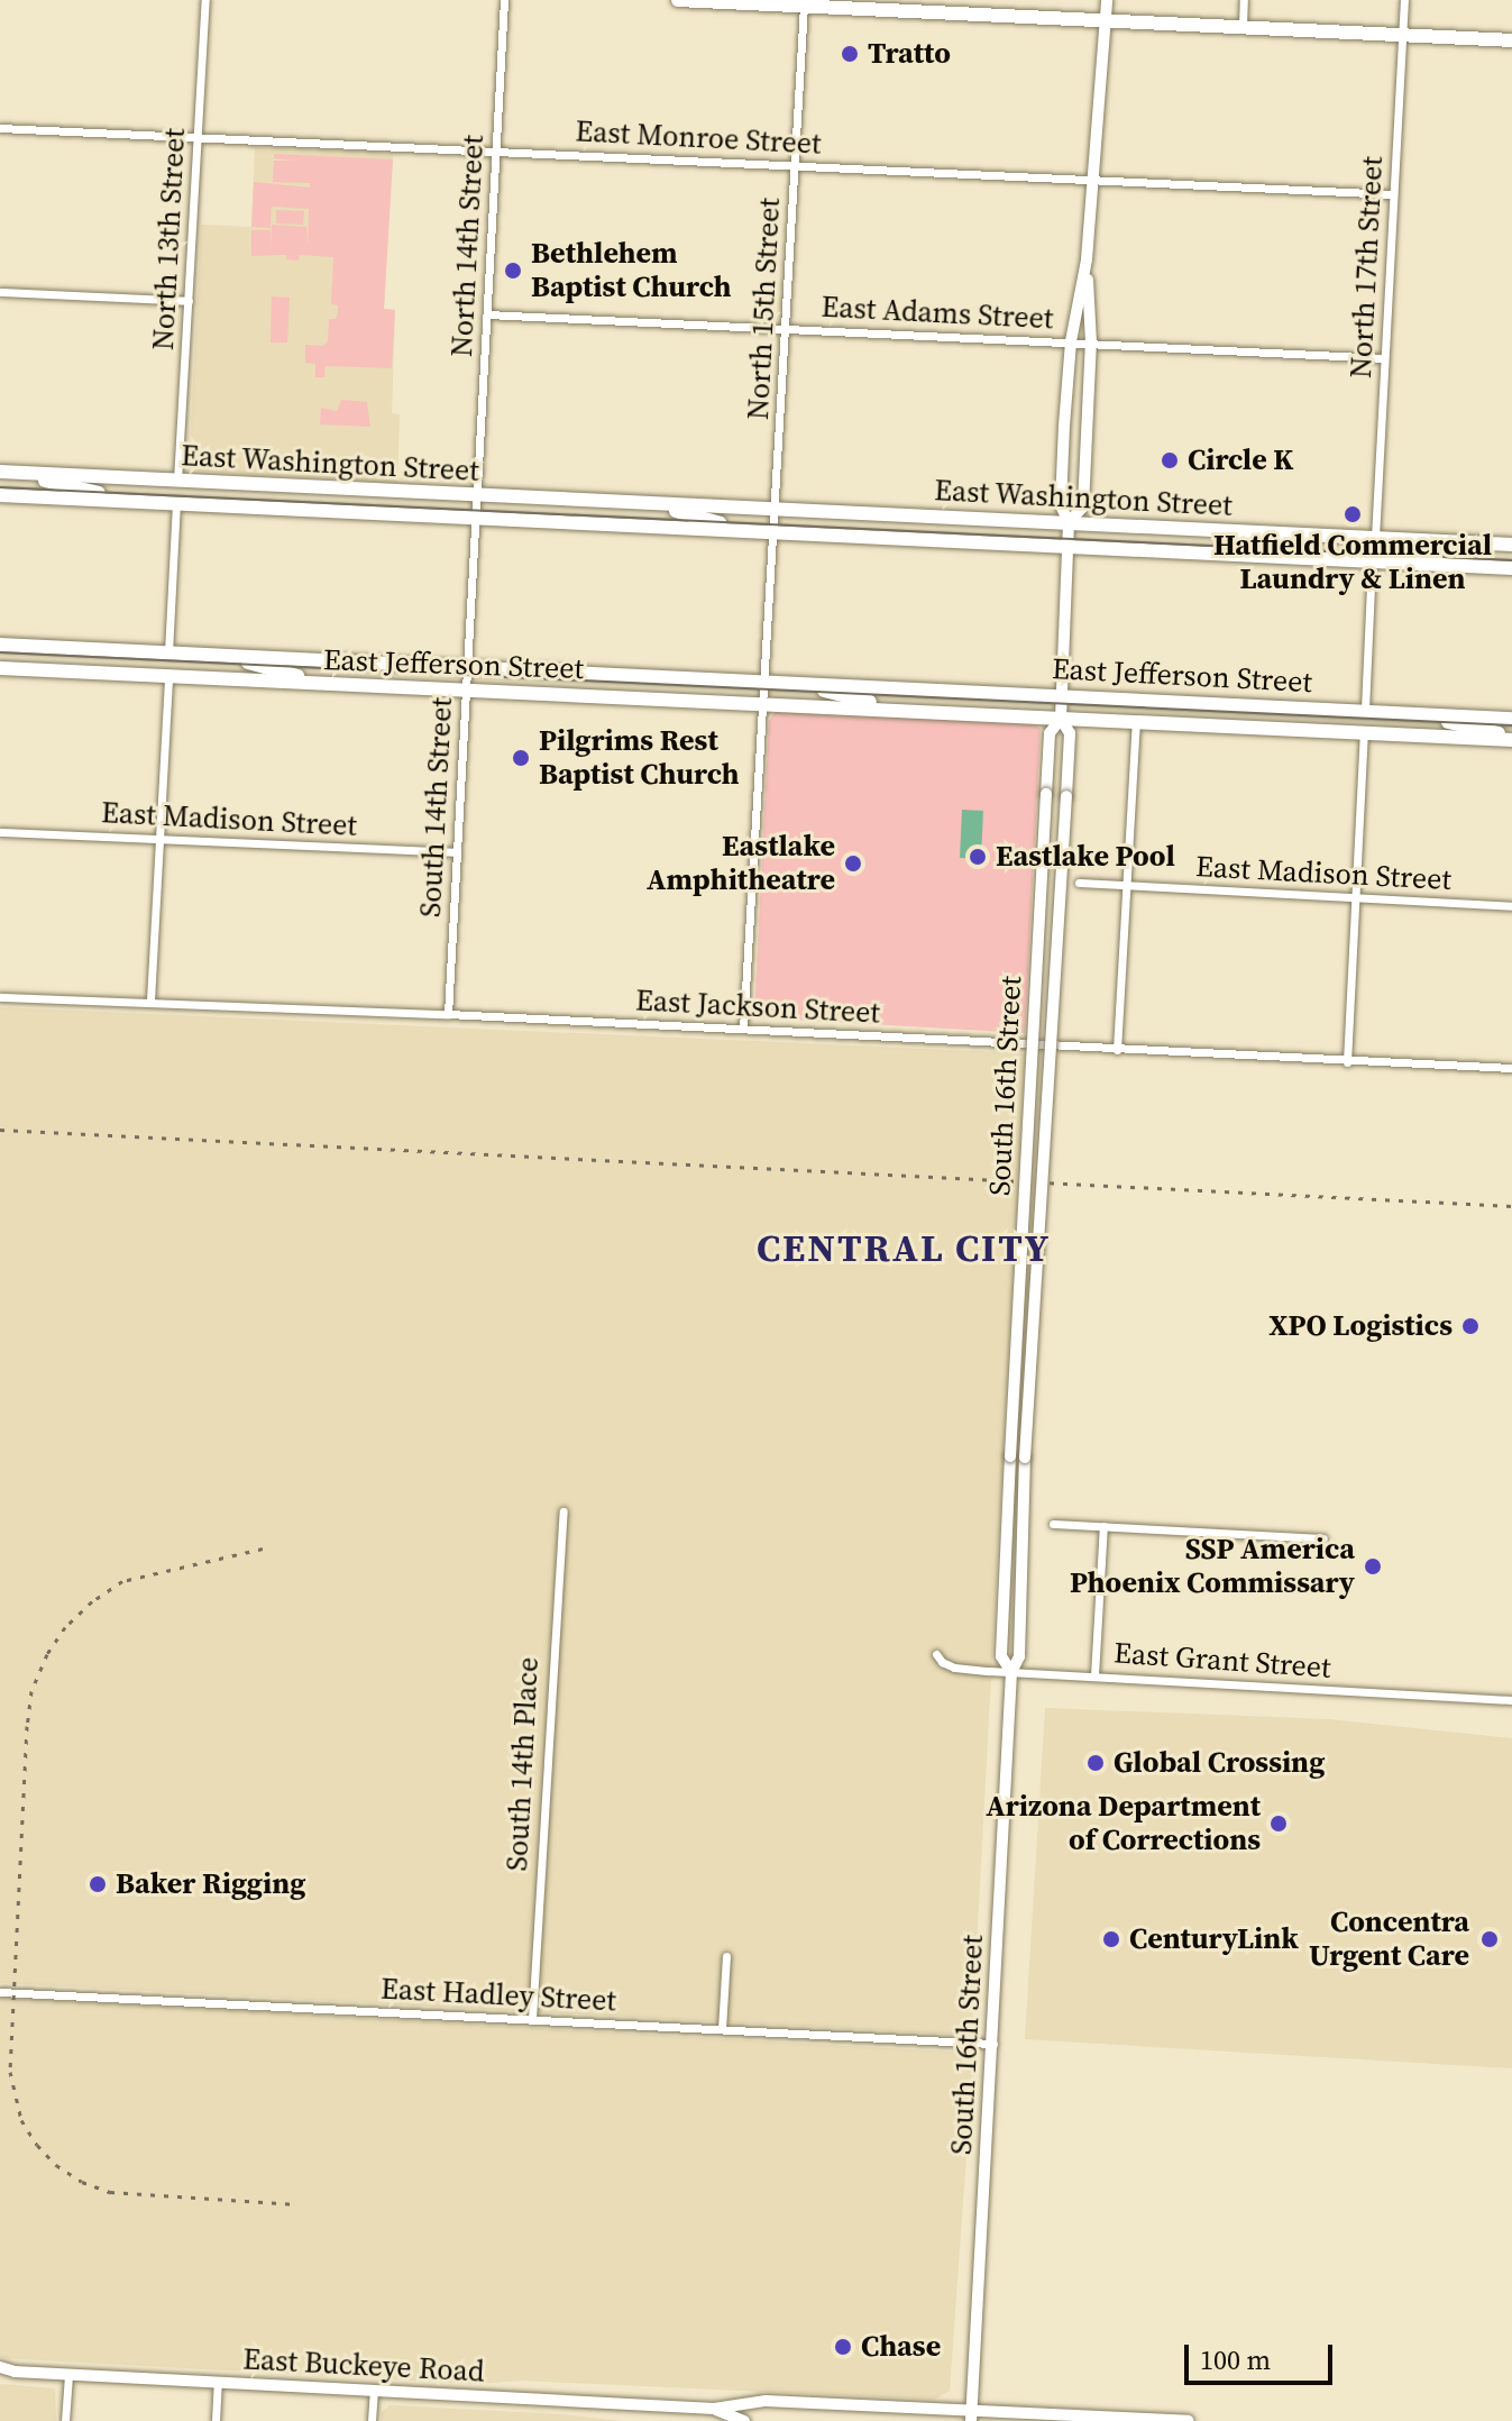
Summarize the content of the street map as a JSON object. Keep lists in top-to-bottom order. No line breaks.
{"streets":{"main road":["East Washington Street","East Jefferson Street","South 16th Street","East Buckeye Road"],"street":["East Monroe Street","North 13th Street","North 14th Street","North 17th Street","North 15th Street","East Adams Street","South 14th Street","East Madison Street","East Jackson Street","East Grant Street","South 14th Place","East Hadley Street"]},"crossings":[["East Monroe Street","North 13th Street"],["East Monroe Street","North 14th Street"],["East Monroe Street","North 17th Street"],["East Monroe Street","North 15th Street"],["North 13th Street","East Washington Street"],["North 14th Street","East Adams Street"],["North 14th Street","East Washington Street"],["North 14th Street","South 14th Street"],["North 17th Street","East Adams Street"],["North 17th Street","East Washington Street"],["North 15th Street","East Adams Street"],["North 15th Street","East Washington Street"],["North 15th Street","East Jefferson Street"],["North 15th Street","East Jackson Street"],["East Washington Street","South 14th Street"],["East Washington Street","South 16th Street"],["East Jefferson Street","South 14th Street"],["East Jefferson Street","South 16th Street"],["South 14th Street","East Madison Street"],["South 14th Street","East Jackson Street"],["South 16th Street","East Grant Street"],["South 16th Street","East Hadley Street"],["South 16th Street","East Buckeye Road"],["South 14th Place","East Hadley Street"]],"districts":["CENTRAL CITY"],"places":["Tratto","Bethlehem Baptist Church","Circle K","Hatfield Commercial Laundry & Linen","Pilgrims Rest Baptist Church","Eastlake Pool","Eastlake Amphitheatre","XPO Logistics","SSP America Phoenix Commissary","Global Crossing","Arizona Department of Corrections","Baker Rigging","CenturyLink","Concentra Urgent Care","Chase"],"scale_bar":"100 m"}
